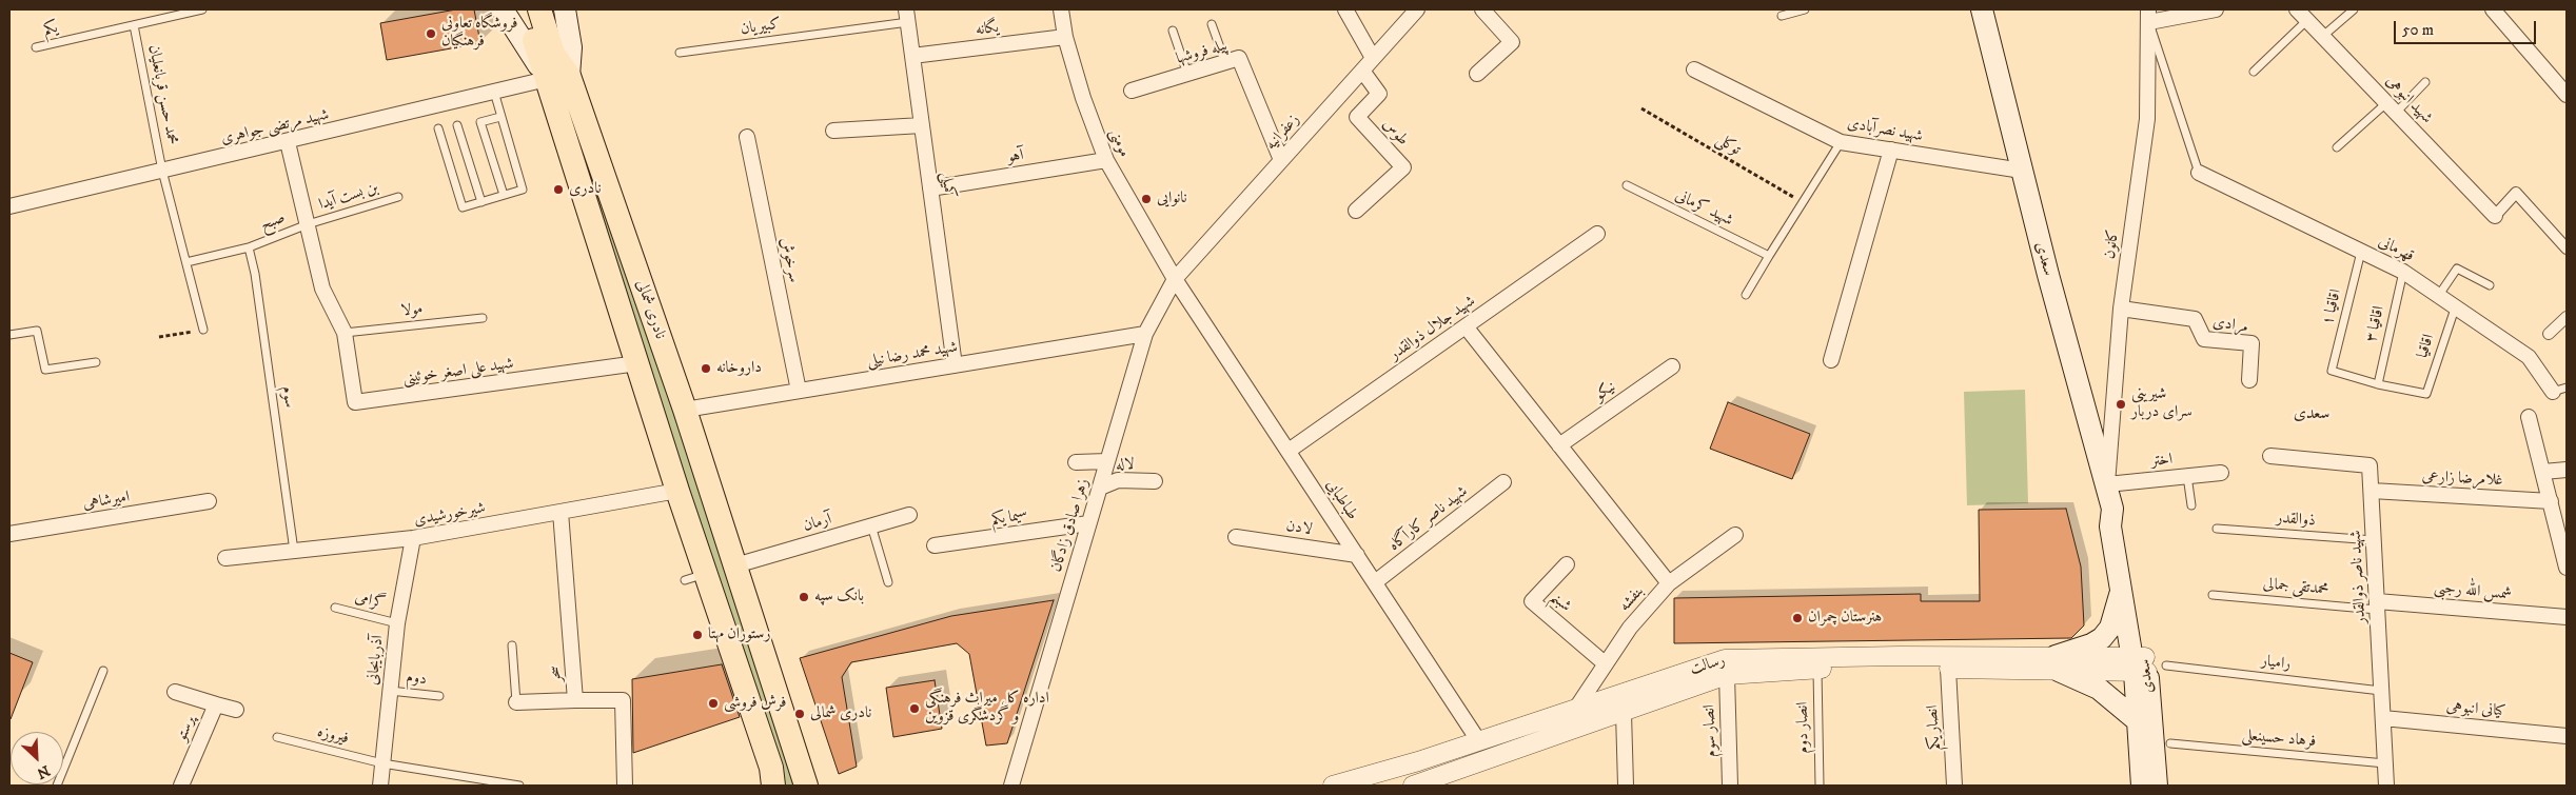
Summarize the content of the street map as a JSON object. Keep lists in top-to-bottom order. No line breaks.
{"streets":{"main road":["سعدی","نادری شمالی"],"street":["یگانه","پیله فروشها","شهید انبوهی","شهید مرتضی جواهری","شهید نصرآبادی","زعفرانیه","طوس","مومنی","آهو","کمیلی","کانون","قهرمانی","سرخوش","مرادی","شهید جلال ذوالقدر","شهید محمد رضا نیلی","شهید علی اصغر خوئینی","نیکو","اختر","لاله","غلامرضا زارعی","طباطبایی","امیرشاهی","شیرخورشیدی","سیما یکم","شهید ناصر کارآگاه","آرمان","زهرا صادق زادگان","لادن","شهید ناصر ذوالقدر","شمس الله رجبی","بنفشه","شبنم","آذربایجانی","رسالت","سحر","کیانی انبوهی","انصار یکم","پرستو","انصار سوم"],"lane":["کبیریان","یکم","محمد حسن قربانعلیان","بن بست آیدا","شهید کرمانی","صبح","اقاقیا ۱","مولا","اقاقیا ۳","اقاقیا","سوم","ذوالقدر","محمدتقی جمالی","گرامی","رامیار","دوم","انصار دوم","فیروزه","فرهاد حسینعلی"],"path":["توکلی"]},"crossings":[["کبیریان","کمیلی"],["یکم","محمد حسن قربانعلیان"],["یگانه","مومنی"],["یگانه","کمیلی"],["پیله فروشها","زعفرانیه"],["محمد حسن قربانعلیان","شهید مرتضی جواهری"],["محمد حسن قربانعلیان","صبح"],["شهید مرتضی جواهری","نادری شمالی"],["شهید نصرآبادی","سعدی"],["زعفرانیه","طوس"],["زعفرانیه","مومنی"],["زعفرانیه","طباطبایی"],["زعفرانیه","زهرا صادق زادگان"],["مومنی","آهو"],["مومنی","طباطبایی"],["مومنی","زهرا صادق زادگان"],["آهو","کمیلی"],["کمیلی","شهید محمد رضا نیلی"],["بن بست آیدا","صبح"],["صبح","سوم"],["کانون","سعدی"],["کانون","مرادی"],["کانون","اختر"],["قهرمانی","اقاقیا ۱"],["قهرمانی","اقاقیا ۳"],["قهرمانی","اقاقیا"],["سعدی","اختر"],["سعدی","رامیار"],["سعدی","رسالت"],["سرخوش","شهید محمد رضا نیلی"],["اقاقیا ۱","اقاقیا ۳"],["اقاقیا ۱","اقاقیا"],["نادری شمالی","شهید محمد رضا نیلی"],["نادری شمالی","شهید علی اصغر خوئینی"],["نادری شمالی","شیرخورشیدی"],["نادری شمالی","آرمان"],["مولا","شهید علی اصغر خوئینی"],["اقاقیا ۳","اقاقیا"],["شهید جلال ذوالقدر","طباطبایی"],["شهید محمد رضا نیلی","زهرا صادق زادگان"],["سوم","شیرخورشیدی"],["لاله","زهرا صادق زادگان"],["غلامرضا زارعی","شهید ناصر ذوالقدر"],["طباطبایی","شهید ناصر کارآگاه"],["طباطبایی","زهرا صادق زادگان"],["طباطبایی","لادن"],["طباطبایی","رسالت"],["شیرخورشیدی","آذربایجانی"],["شیرخورشیدی","سحر"],["سیما یکم","زهرا صادق زادگان"],["ذوالقدر","شهید ناصر ذوالقدر"],["شهید ناصر ذوالقدر","محمدتقی جمالی"],["شهید ناصر ذوالقدر","شمس الله رجبی"],["شهید ناصر ذوالقدر","رامیار"],["شهید ناصر ذوالقدر","کیانی انبوهی"],["شهید ناصر ذوالقدر","فرهاد حسینعلی"],["محمدتقی جمالی","شمس الله رجبی"],["بنفشه","شبنم"],["بنفشه","رسالت"],["گرامی","آذربایجانی"],["آذربایجانی","دوم"],["آذربایجانی","فیروزه"],["رامیار","رسالت"],["رسالت","انصار دوم"],["رسالت","انصار یکم"],["رسالت","انصار سوم"]],"districts":["سعدی"],"places":["فروشگاه تعاونی فرهنگیان","نادری","نانوایی","داروخانه","شیرینی سرای دربار","بانک سپه","هنرستان چمران","رستوران مهتا","فرش فروشی","اداره کل میراث فرهنگی و گردشگری قزوین","نادری شمالی"],"scale_bar":"50 m","north":"bottom right"}
